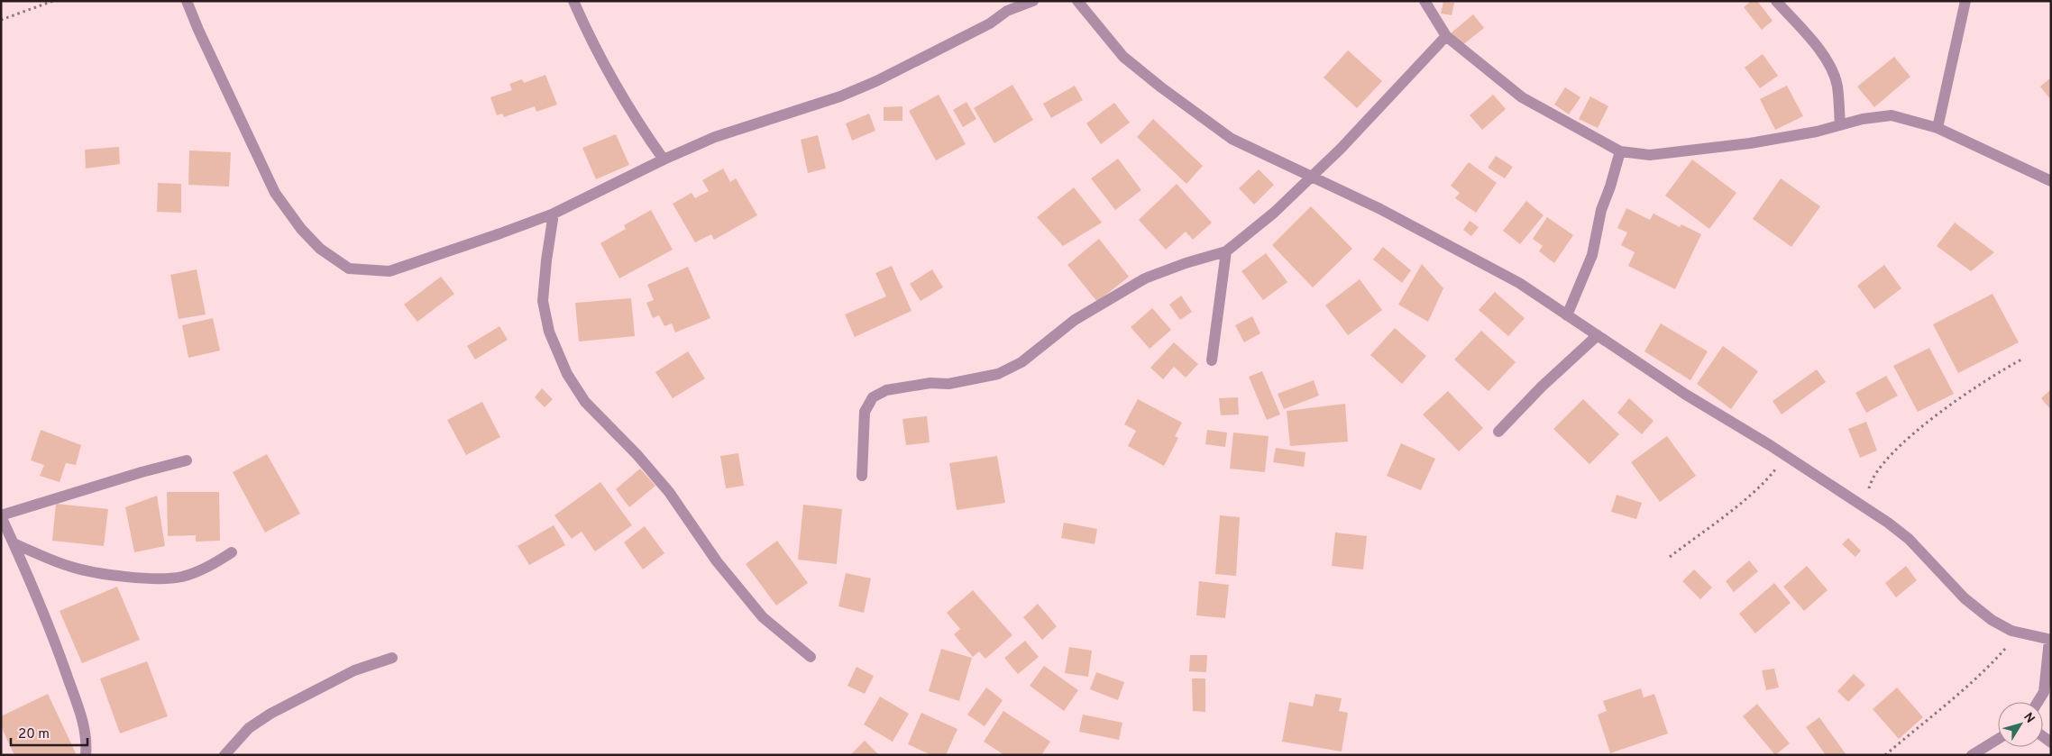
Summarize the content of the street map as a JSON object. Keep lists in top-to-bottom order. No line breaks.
{"scale_bar":"20 m","north":"top right"}
